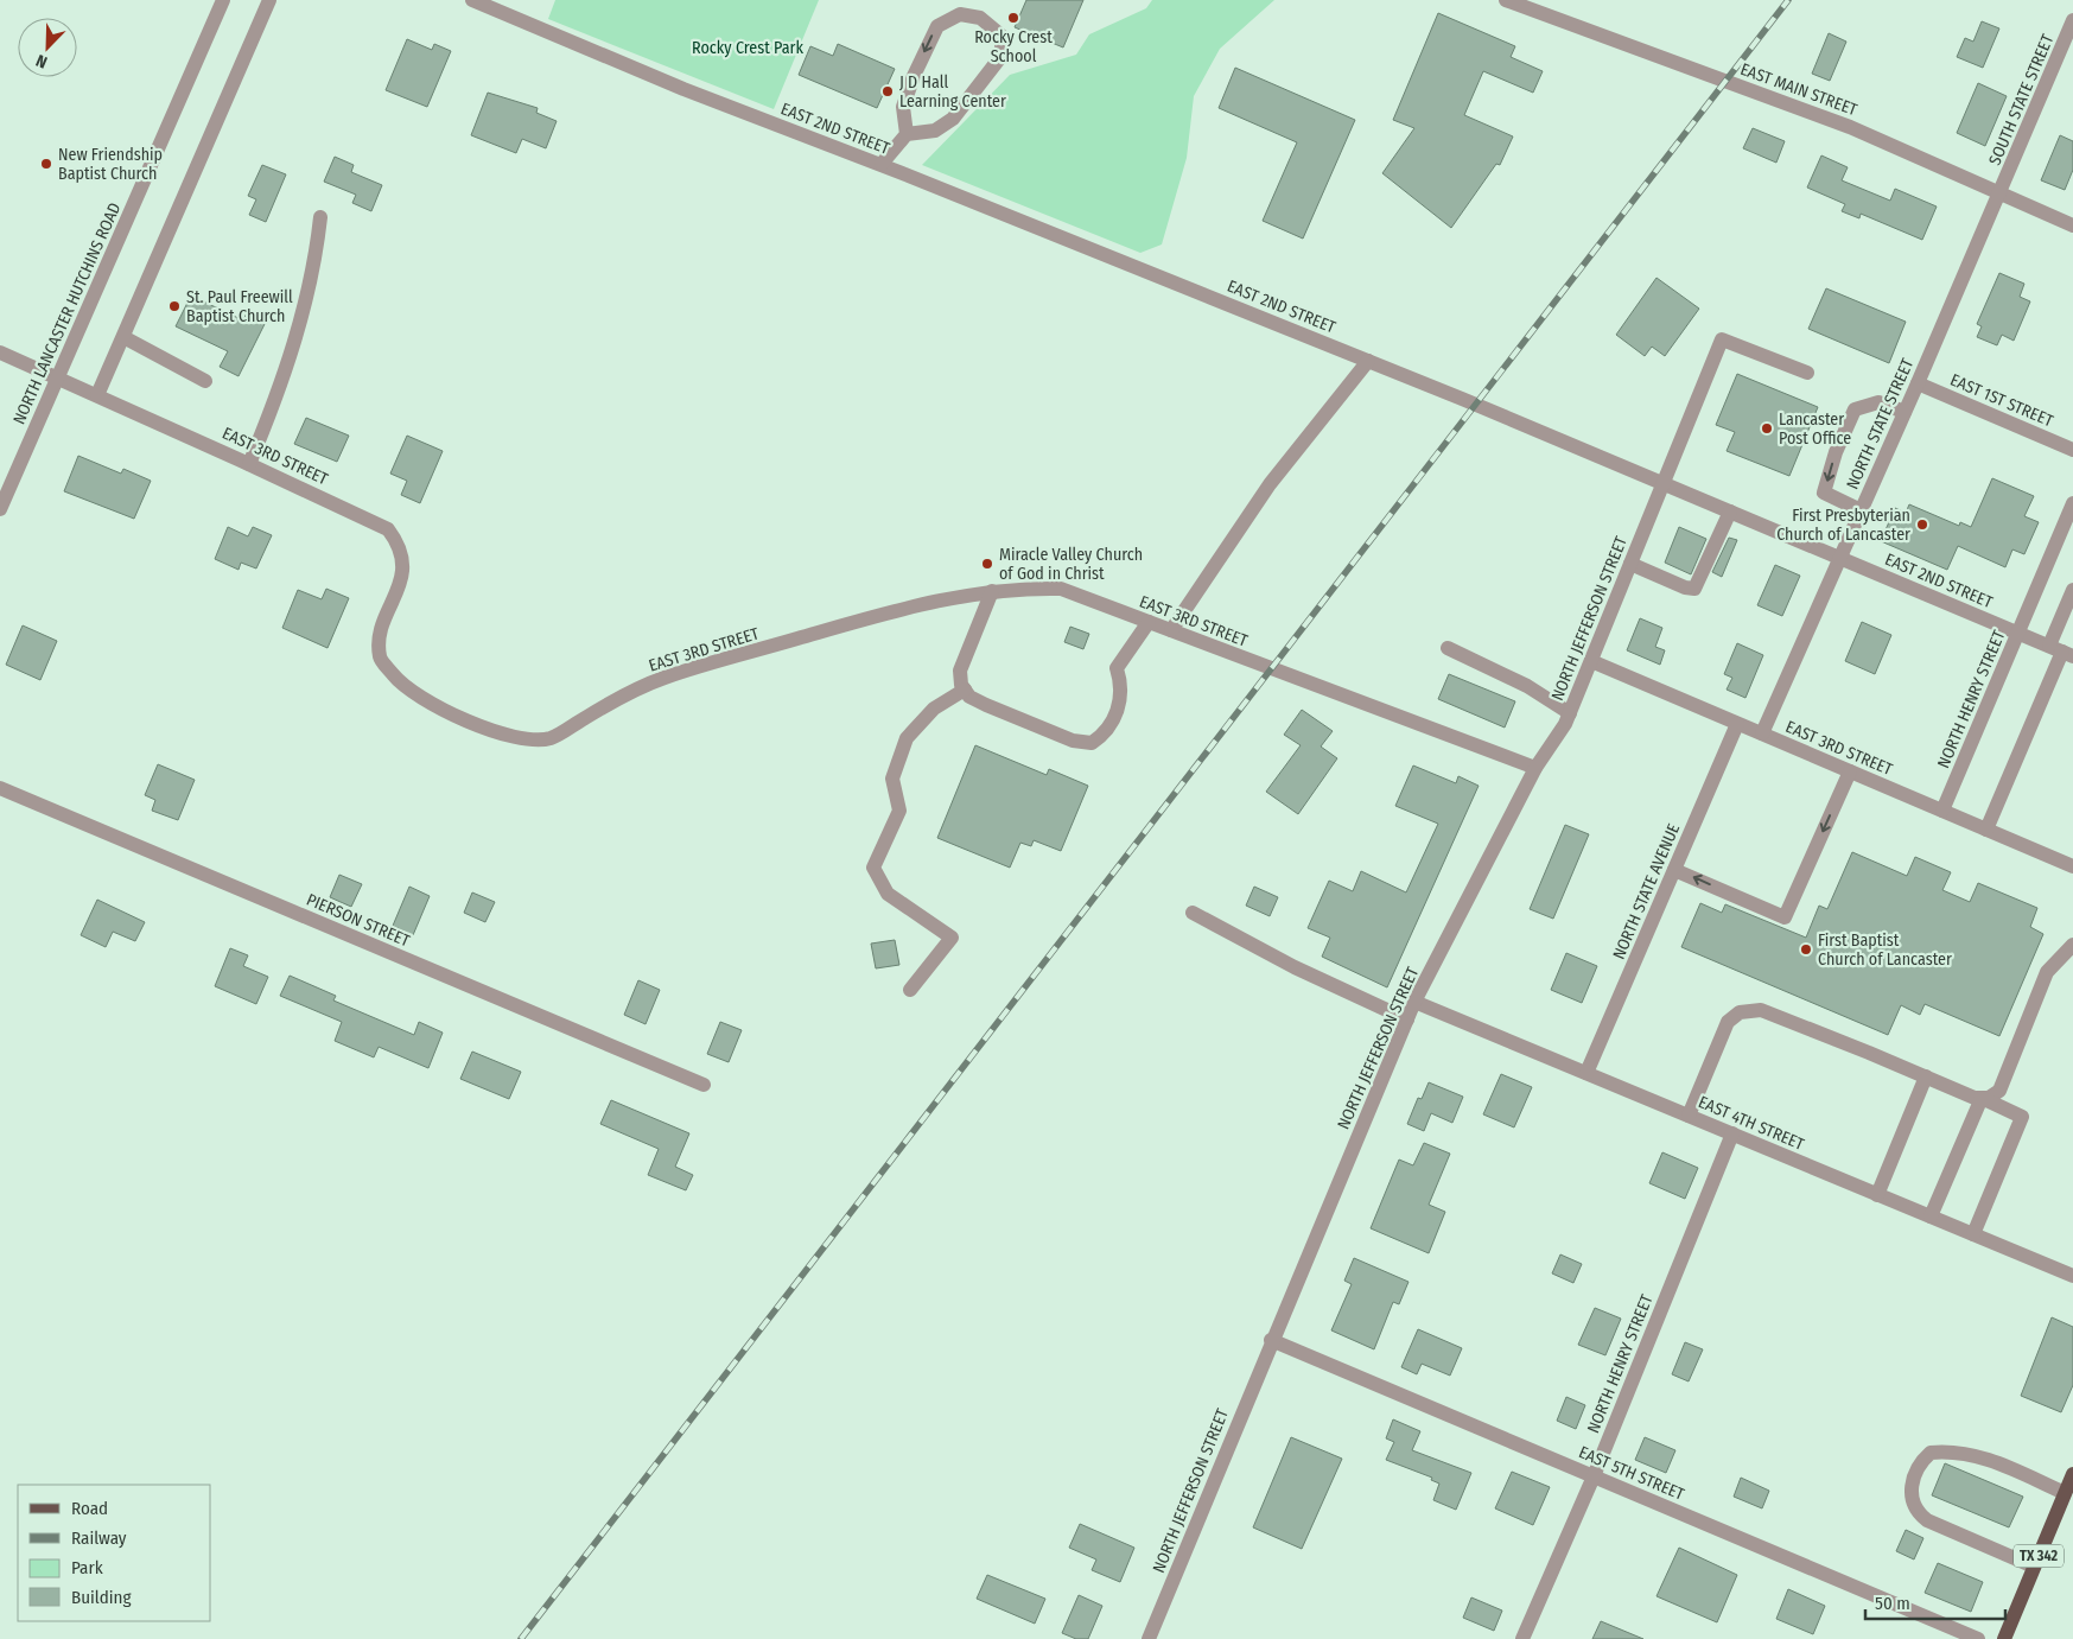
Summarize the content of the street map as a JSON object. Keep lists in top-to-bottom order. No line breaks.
{"streets":{"main road":["TX 342"],"street":["EAST MAIN STREET","SOUTH STATE STREET","EAST 2ND STREET","NORTH LANCASTER HUTCHINS ROAD","EAST 1ST STREET","NORTH STATE STREET","EAST 3RD STREET","NORTH JEFFERSON STREET","NORTH HENRY STREET","NORTH STATE AVENUE","PIERSON STREET","EAST 4TH STREET","EAST 5TH STREET"]},"crossings":[["EAST MAIN STREET","SOUTH STATE STREET"],["EAST MAIN STREET","NORTH STATE STREET"],["SOUTH STATE STREET","NORTH STATE STREET"],["EAST 2ND STREET","NORTH STATE STREET"],["EAST 2ND STREET","NORTH JEFFERSON STREET"],["EAST 2ND STREET","NORTH HENRY STREET"],["NORTH LANCASTER HUTCHINS ROAD","EAST 3RD STREET"],["EAST 1ST STREET","NORTH STATE STREET"],["NORTH STATE STREET","EAST 3RD STREET"],["EAST 3RD STREET","NORTH JEFFERSON STREET"],["EAST 3RD STREET","NORTH HENRY STREET"],["EAST 3RD STREET","NORTH STATE AVENUE"],["NORTH JEFFERSON STREET","EAST 4TH STREET"],["NORTH JEFFERSON STREET","EAST 5TH STREET"],["NORTH HENRY STREET","EAST 4TH STREET"],["NORTH HENRY STREET","EAST 5TH STREET"],["NORTH STATE AVENUE","EAST 4TH STREET"]],"parks":["Rocky Crest Park"],"places":["Rocky Crest School","J D Hall Learning Center","New Friendship Baptist Church","St. Paul Freewill Baptist Church","Lancaster Post Office","First Presbyterian Church of Lancaster","Miracle Valley Church of God in Christ","First Baptist Church of Lancaster"],"legend":["Road","Railway","Park","Building"],"scale_bar":"50 m","north":"bottom left"}
